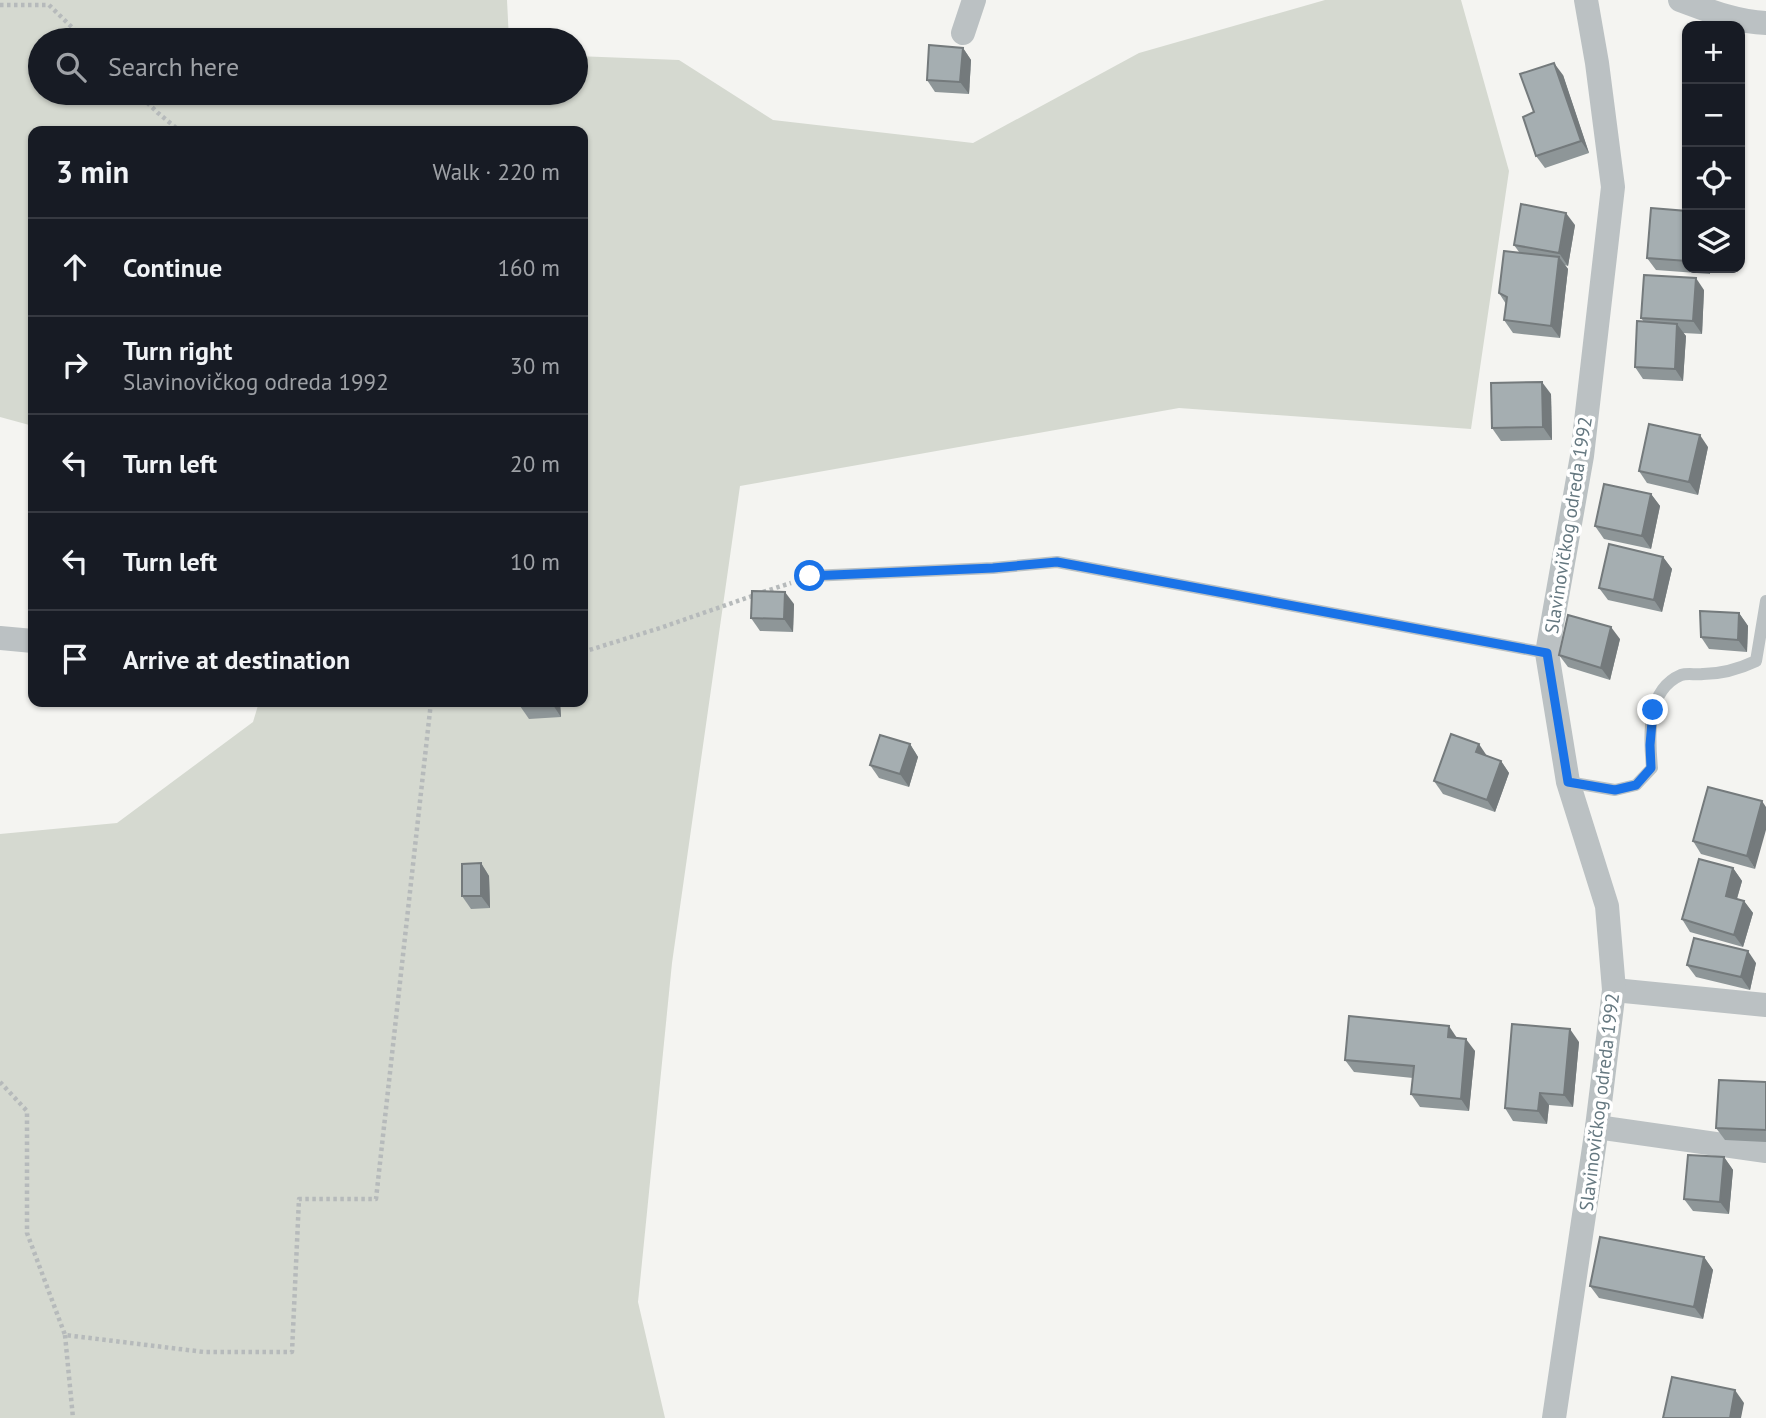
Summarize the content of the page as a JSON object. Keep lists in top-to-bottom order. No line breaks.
{"streets":{"street":["Slavinovičkog odreda 1992"]},"page":{"map_buttons":["+","−"],"search":"Search here","heading":["3 min","Walk · 220 m"],"list":[["Continue","160 m"],["Turn right","Slavinovičkog odreda 1992","30 m"],["Turn left","20 m"],["Turn left","10 m"],"Arrive at destination"]}}
